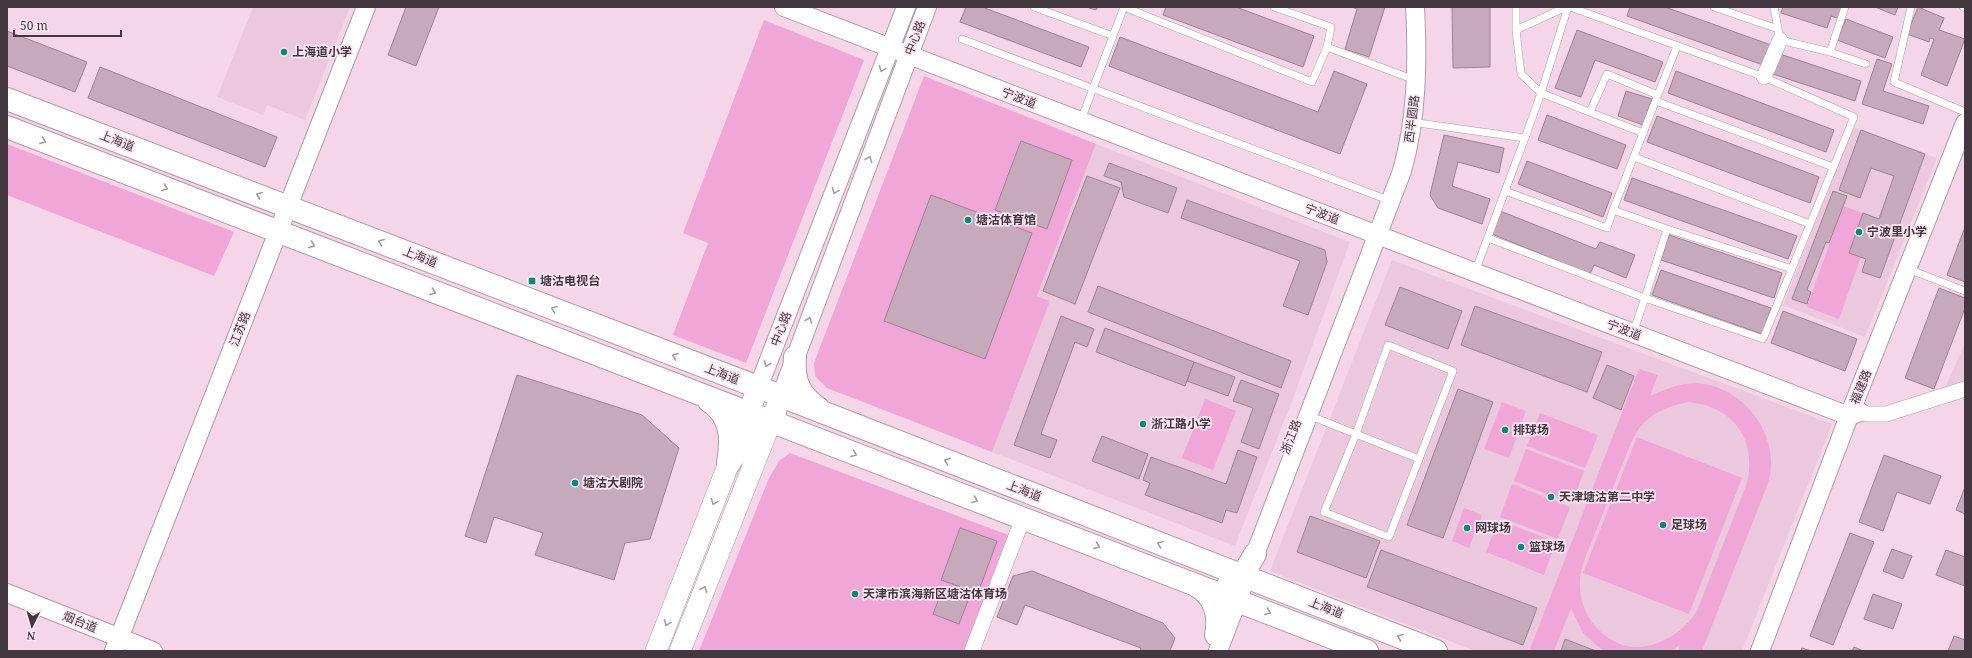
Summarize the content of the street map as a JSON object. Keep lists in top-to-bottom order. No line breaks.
{"streets":{"main road":["中心路","上海道"],"street":["宁波道","西半圆路","江苏路","福建路","浙江路","烟台道"]},"crossings":[["中心路","宁波道"],["中心路","上海道"],["宁波道","西半圆路"],["宁波道","福建路"],["宁波道","浙江路"],["西半圆路","浙江路"],["上海道","江苏路"],["上海道","浙江路"],["江苏路","烟台道"]],"places":{"other":["上海道小学","塘沽体育馆","宁波里小学","浙江路小学","排球场","塘沽大剧院","天津塘沽第二中学","足球场","网球场","篮球场","天津市滨海新区塘沽体育场"],"transit":["塘沽电视台"]},"scale_bar":"50 m","north":"bottom"}
